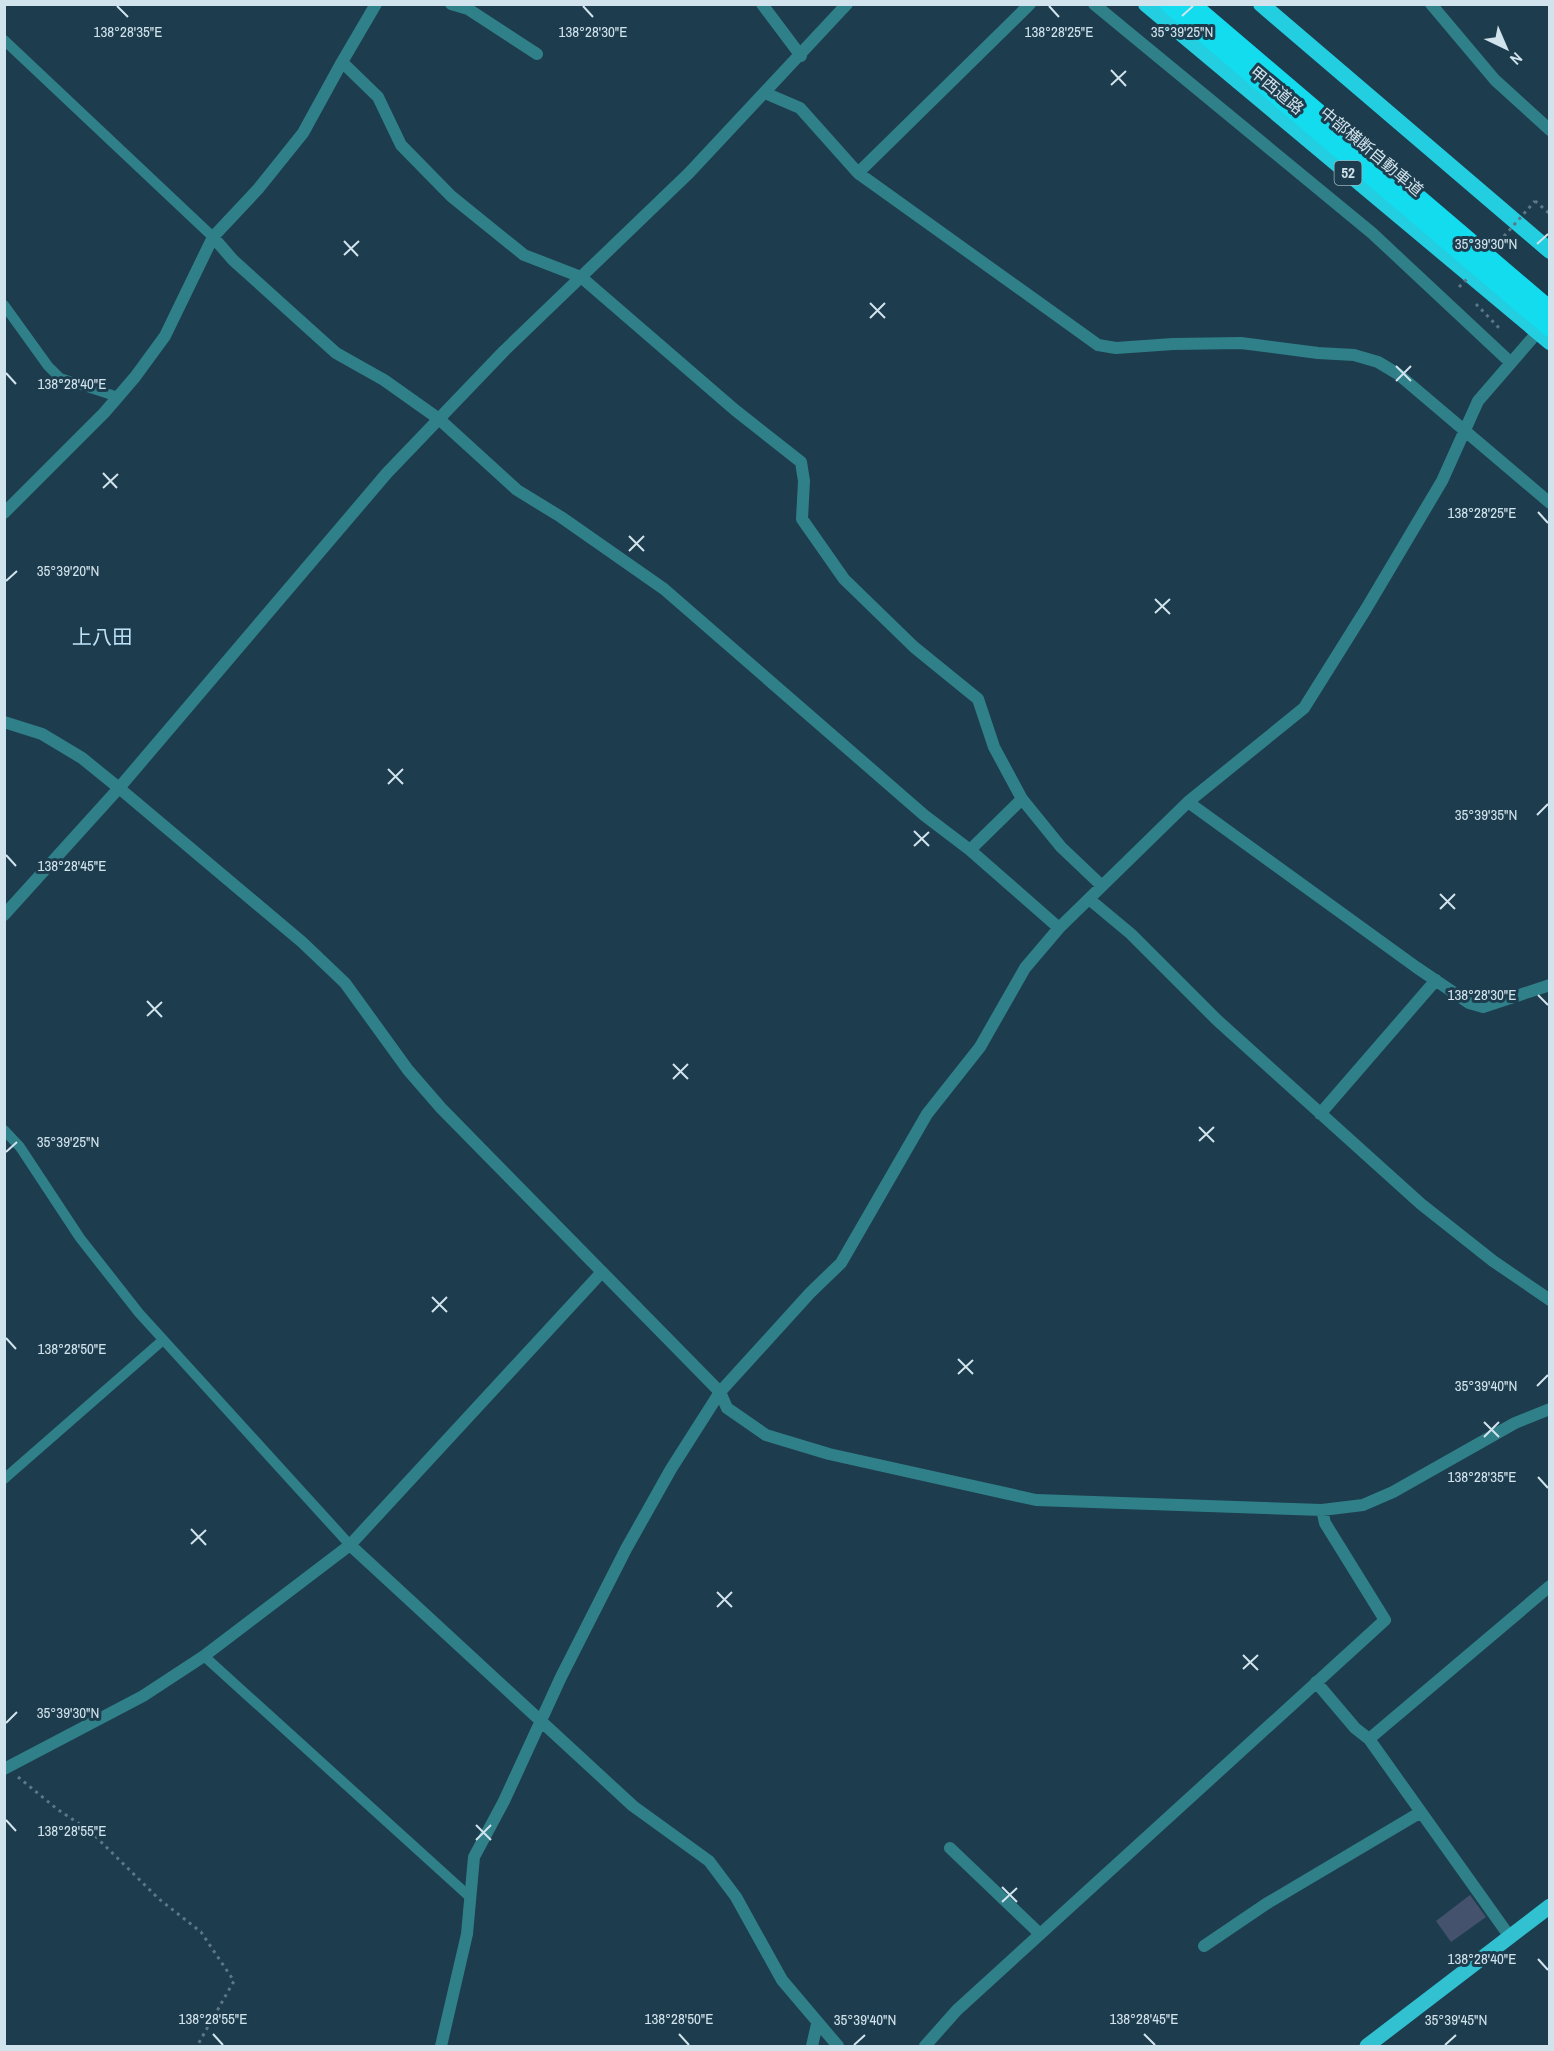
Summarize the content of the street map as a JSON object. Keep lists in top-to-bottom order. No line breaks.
{"streets":{"highway":["甲西道路","中部横断自動車道","52"]},"crossings":[["甲西道路","中部横断自動車道"]],"districts":["上八田"],"north":"bottom right","coordinates":["35°39'25\"N","138°28'35\"E","138°28'30\"E","138°28'25\"E","35°39'30\"N","138°28'40\"E","35°39'20\"N","35°39'35\"N","138°28'45\"E","138°28'50\"E","35°39'40\"N","138°28'55\"E","35°39'45\"N"]}
